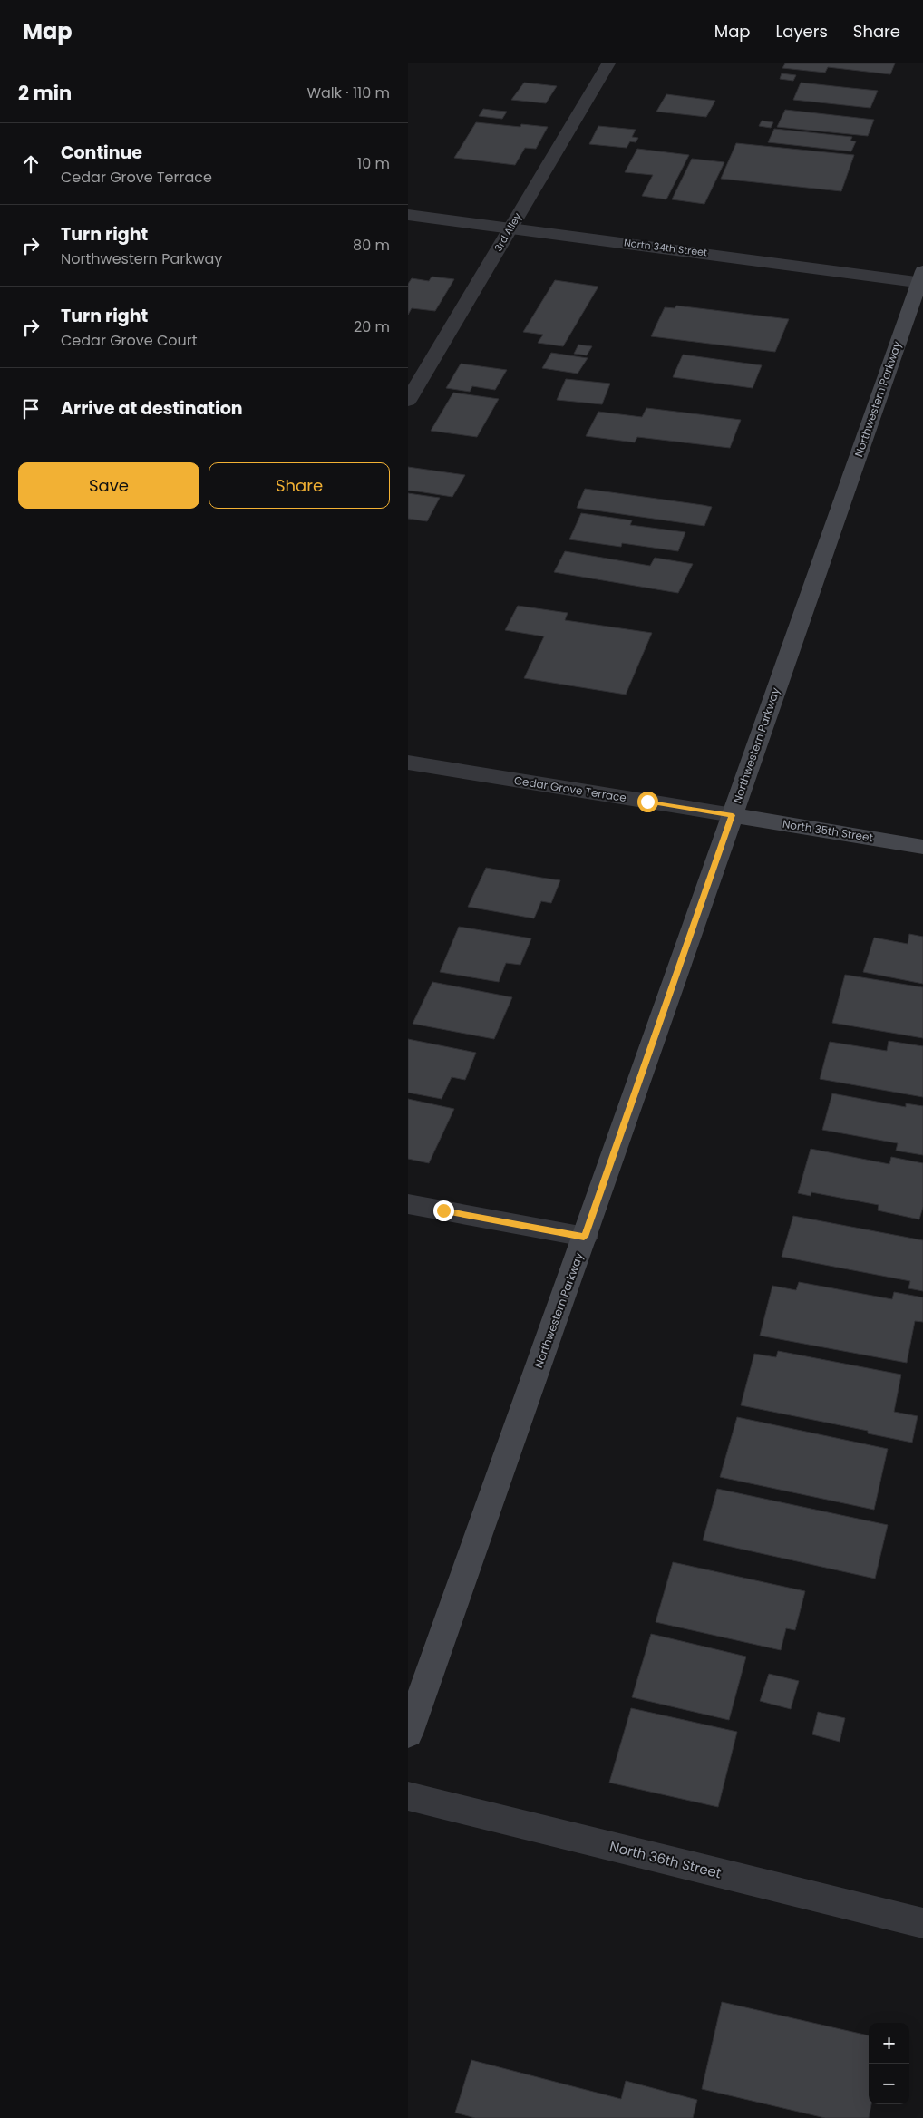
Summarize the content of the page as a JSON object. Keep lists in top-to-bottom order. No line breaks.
{"streets":{"street":["3rd Alley","North 34th Street","Northwestern Parkway","Cedar Grove Terrace","North 35th Street","North 36th Street"]},"crossings":[["3rd Alley","North 34th Street"],["North 34th Street","Northwestern Parkway"],["Northwestern Parkway","Cedar Grove Terrace"],["Northwestern Parkway","North 35th Street"],["Cedar Grove Terrace","North 35th Street"]],"page":{"header":"Map","nav":["Map","Layers","Share"],"heading":["2 min","Walk · 110 m"],"list":[["Continue","Cedar Grove Terrace","10 m"],["Turn right","Northwestern Parkway","80 m"],["Turn right","Cedar Grove Court","20 m"],"Arrive at destination"],"buttons":["Save","Share"],"map_buttons":["+","−"]}}
